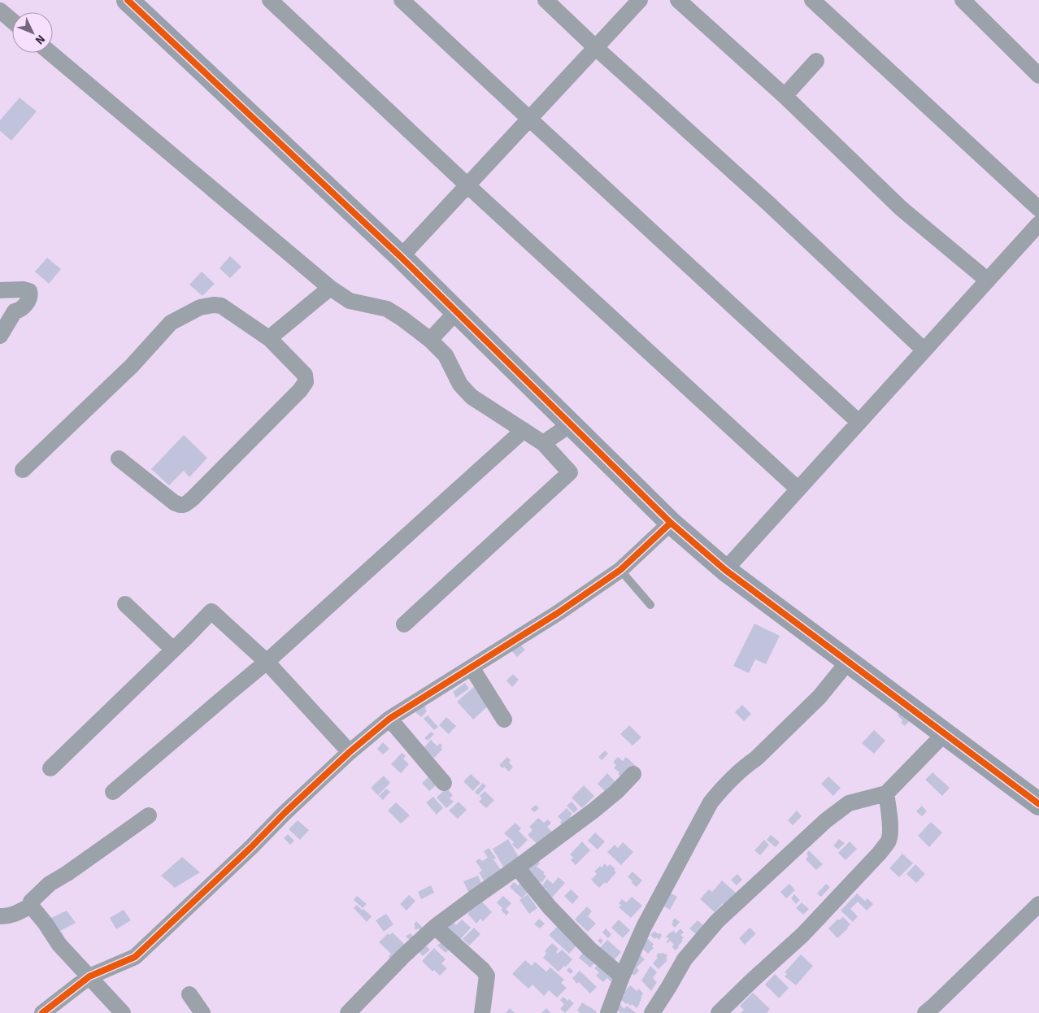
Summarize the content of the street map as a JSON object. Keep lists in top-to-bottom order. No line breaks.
{"north":"bottom right"}
